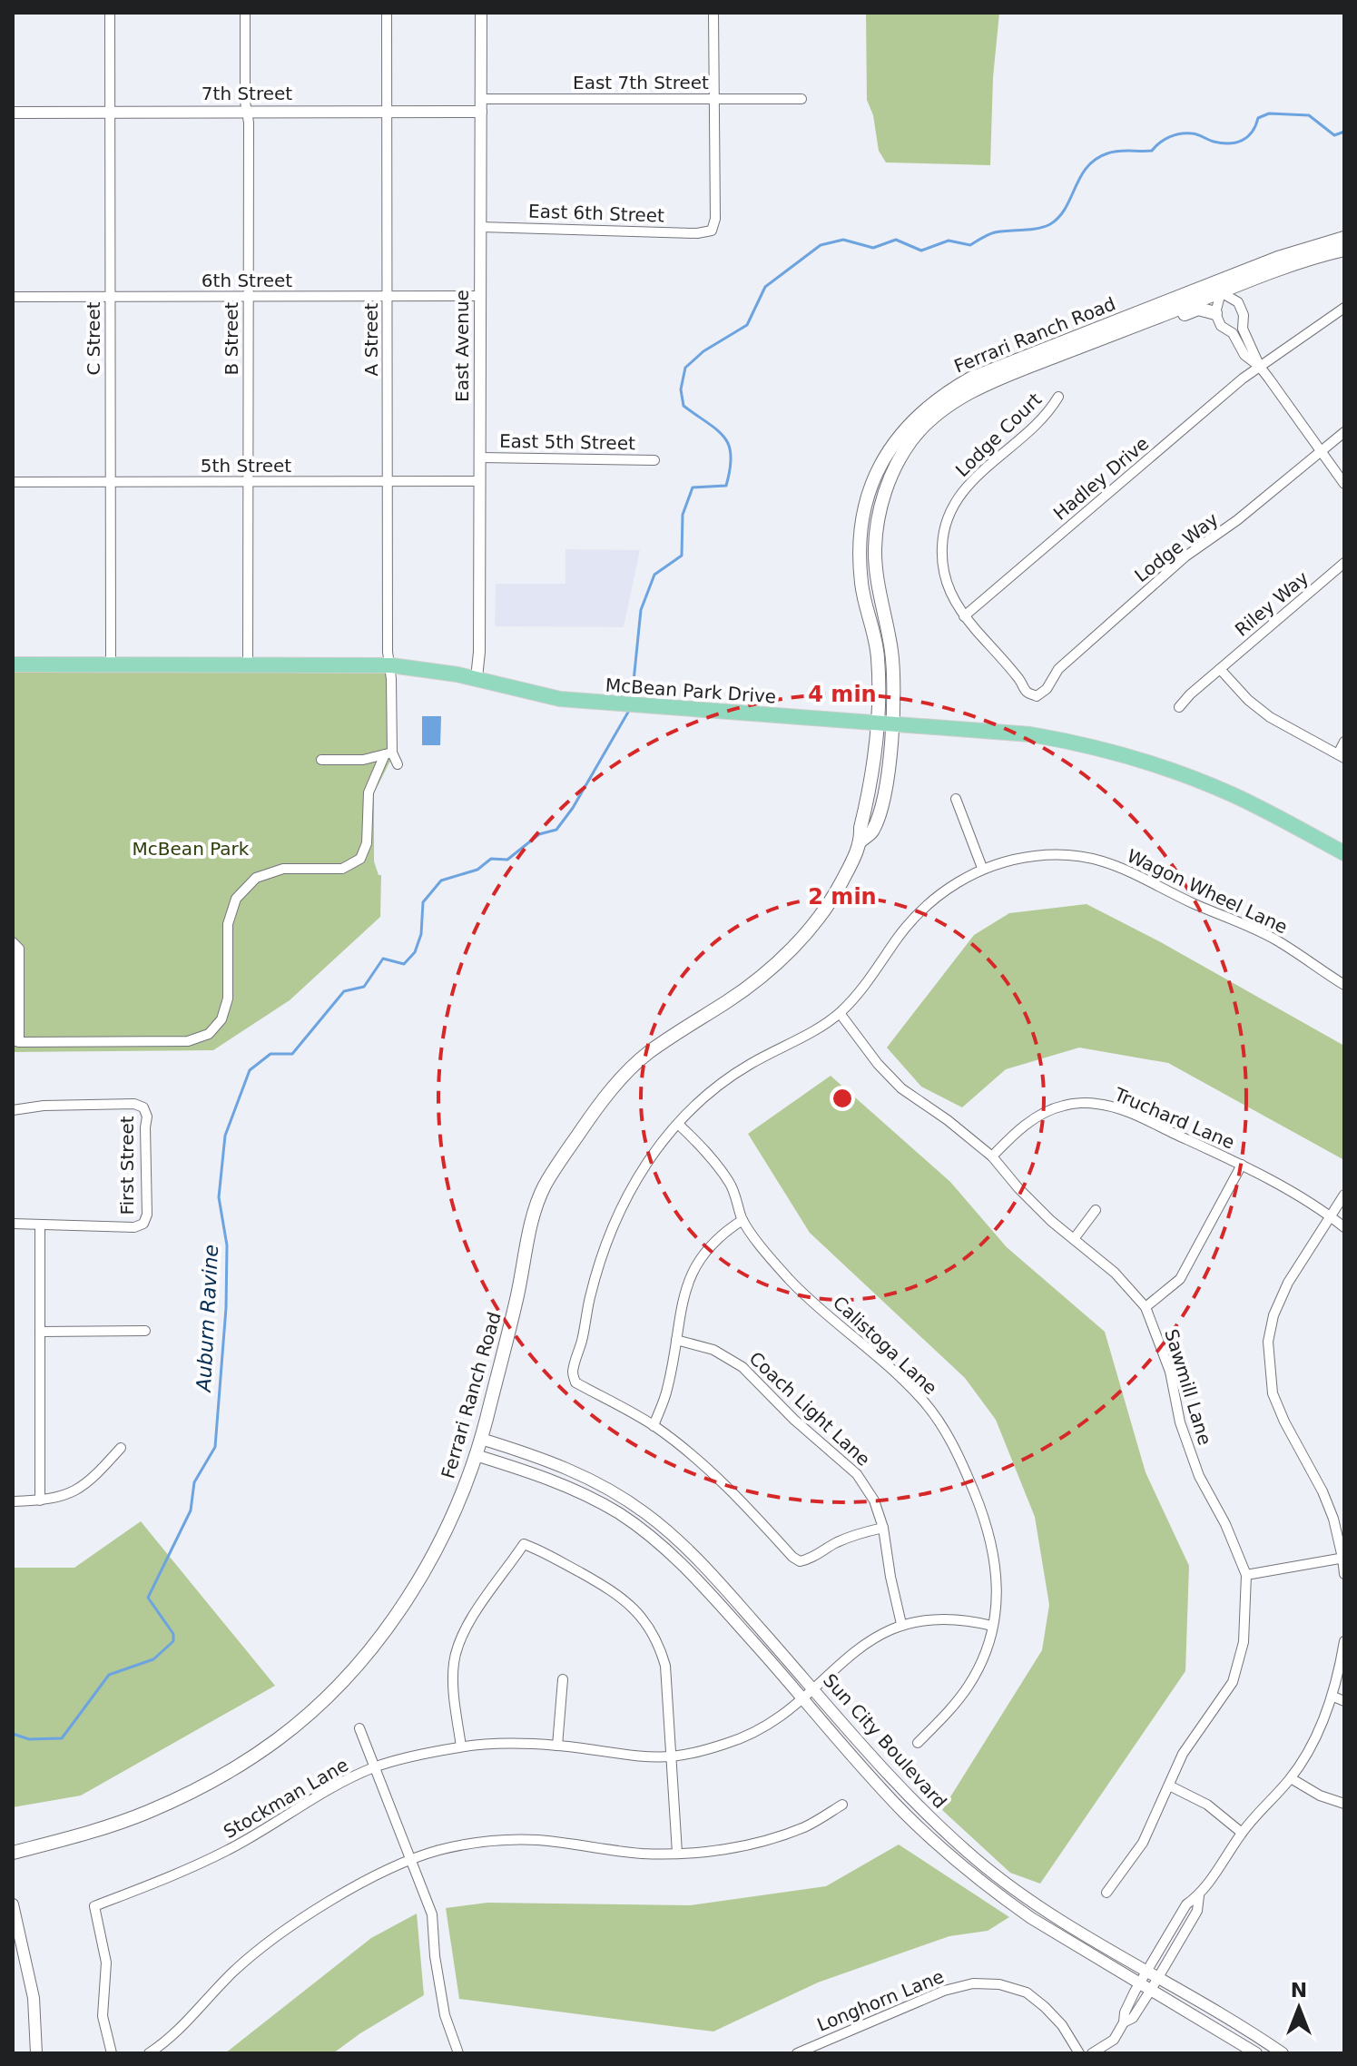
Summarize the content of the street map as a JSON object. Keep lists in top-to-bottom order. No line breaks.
{"streets":{"main road":["Ferrari Ranch Road","McBean Park Drive"],"street":["East 7th Street","7th Street","East 6th Street","6th Street","C Street","B Street","A Street","East Avenue","Lodge Court","East 5th Street","5th Street","Hadley Drive","Lodge Way","Riley Way","Wagon Wheel Lane","Truchard Lane","First Street","Calistoga Lane","Sawmill Lane","Coach Light Lane","Sun City Boulevard","Stockman Lane","Longhorn Lane"]},"crossings":[["East 7th Street","East 6th Street"],["East 7th Street","East Avenue"],["7th Street","C Street"],["7th Street","B Street"],["7th Street","A Street"],["7th Street","East Avenue"],["East 6th Street","East Avenue"],["6th Street","C Street"],["6th Street","B Street"],["6th Street","A Street"],["6th Street","East Avenue"],["Ferrari Ranch Road","McBean Park Drive"],["Ferrari Ranch Road","Sun City Boulevard"],["C Street","5th Street"],["C Street","McBean Park Drive"],["B Street","5th Street"],["B Street","McBean Park Drive"],["A Street","5th Street"],["A Street","McBean Park Drive"],["East Avenue","East 5th Street"],["East Avenue","5th Street"],["East Avenue","McBean Park Drive"],["Lodge Court","Hadley Drive"],["Lodge Court","Lodge Way"],["Wagon Wheel Lane","Calistoga Lane"],["Wagon Wheel Lane","Sawmill Lane"],["Wagon Wheel Lane","Coach Light Lane"],["Truchard Lane","Sawmill Lane"],["Calistoga Lane","Stockman Lane"],["Coach Light Lane","Stockman Lane"],["Sun City Boulevard","Stockman Lane"]],"water":["Auburn Ravine"],"parks":["McBean Park"],"north":"top","rings":["4 min","2 min"]}
